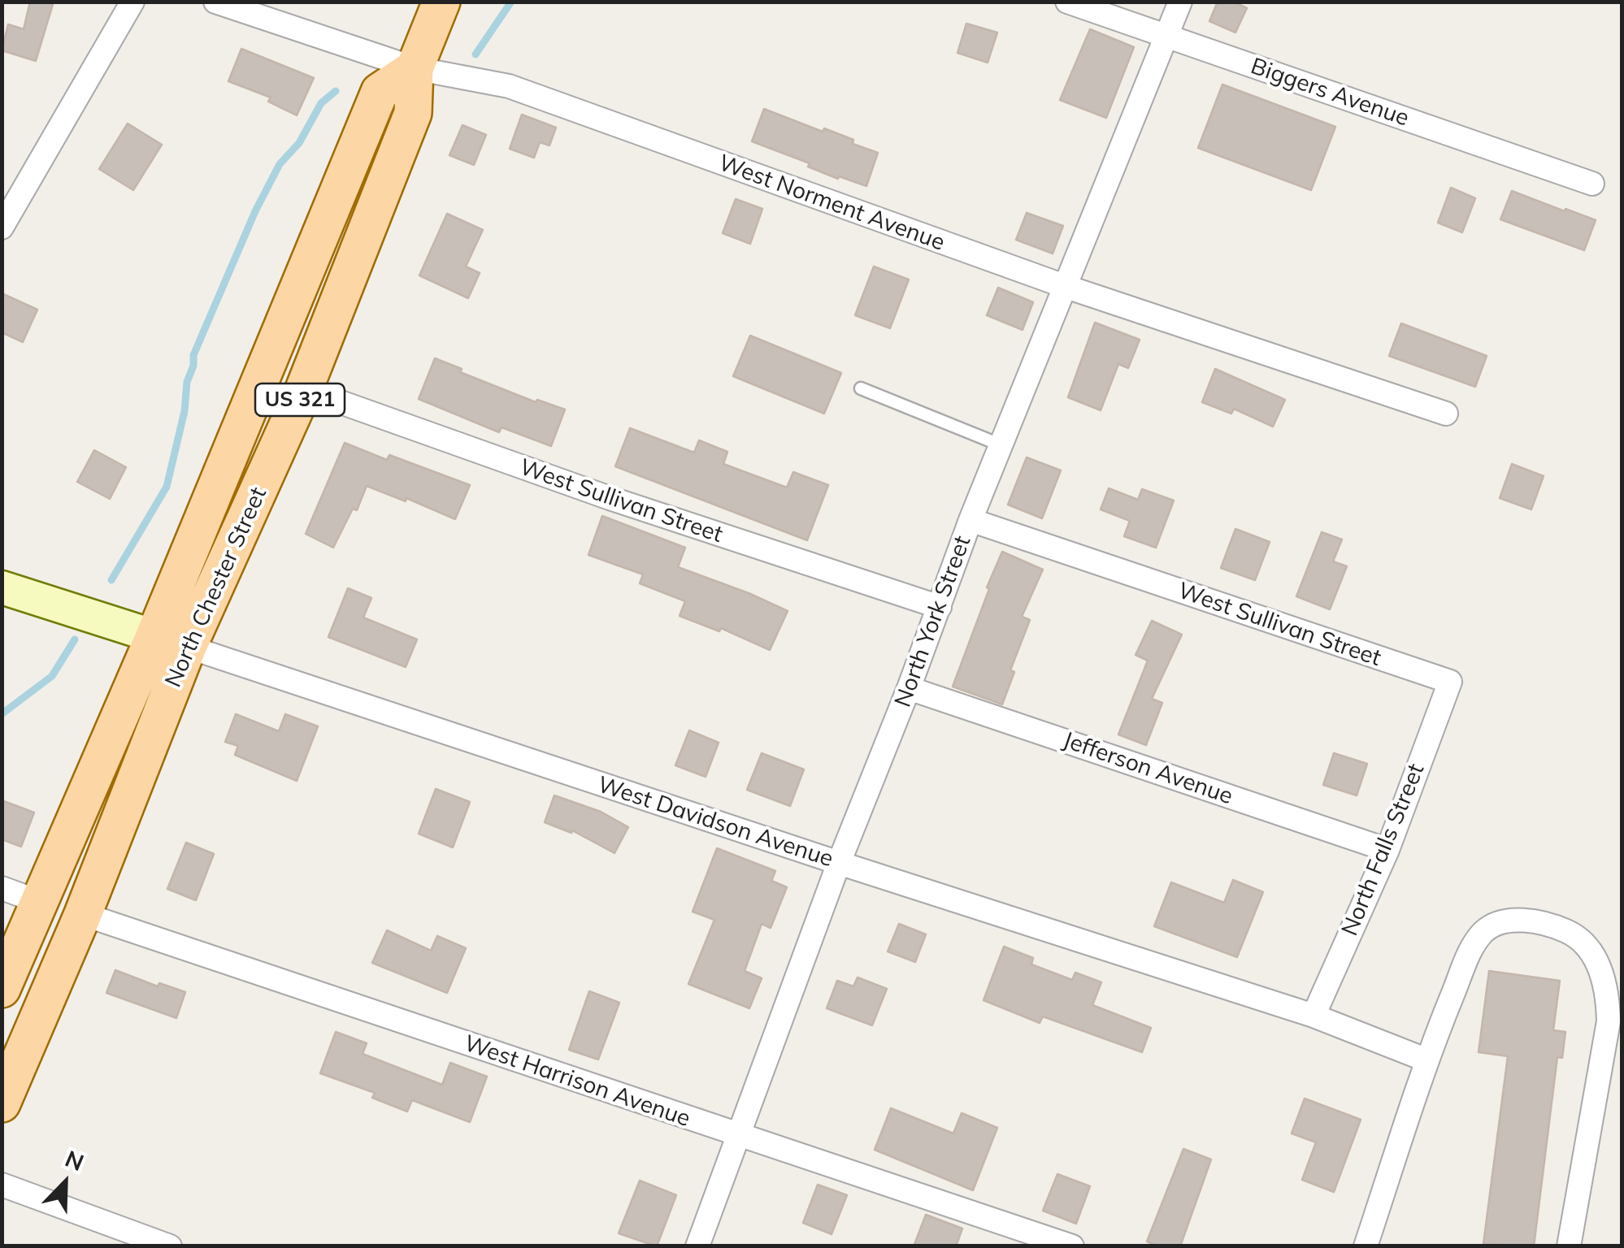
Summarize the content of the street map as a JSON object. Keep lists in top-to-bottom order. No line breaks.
{"streets":{"main road":["US 321","North Chester Street"],"street":["Biggers Avenue","West Norment Avenue","West Sullivan Street","North York Street","Jefferson Avenue","West Davidson Avenue","North Falls Street","West Harrison Avenue"]},"crossings":[["Biggers Avenue","North York Street"],["West Norment Avenue","North Chester Street"],["West Norment Avenue","North York Street"],["West Sullivan Street","North Chester Street"],["West Sullivan Street","North York Street"],["West Sullivan Street","North Falls Street"],["North Chester Street","West Davidson Avenue"],["North Chester Street","West Harrison Avenue"],["North York Street","Jefferson Avenue"],["North York Street","West Davidson Avenue"],["North York Street","West Harrison Avenue"],["Jefferson Avenue","North Falls Street"],["West Davidson Avenue","North Falls Street"]],"north":"top right"}
